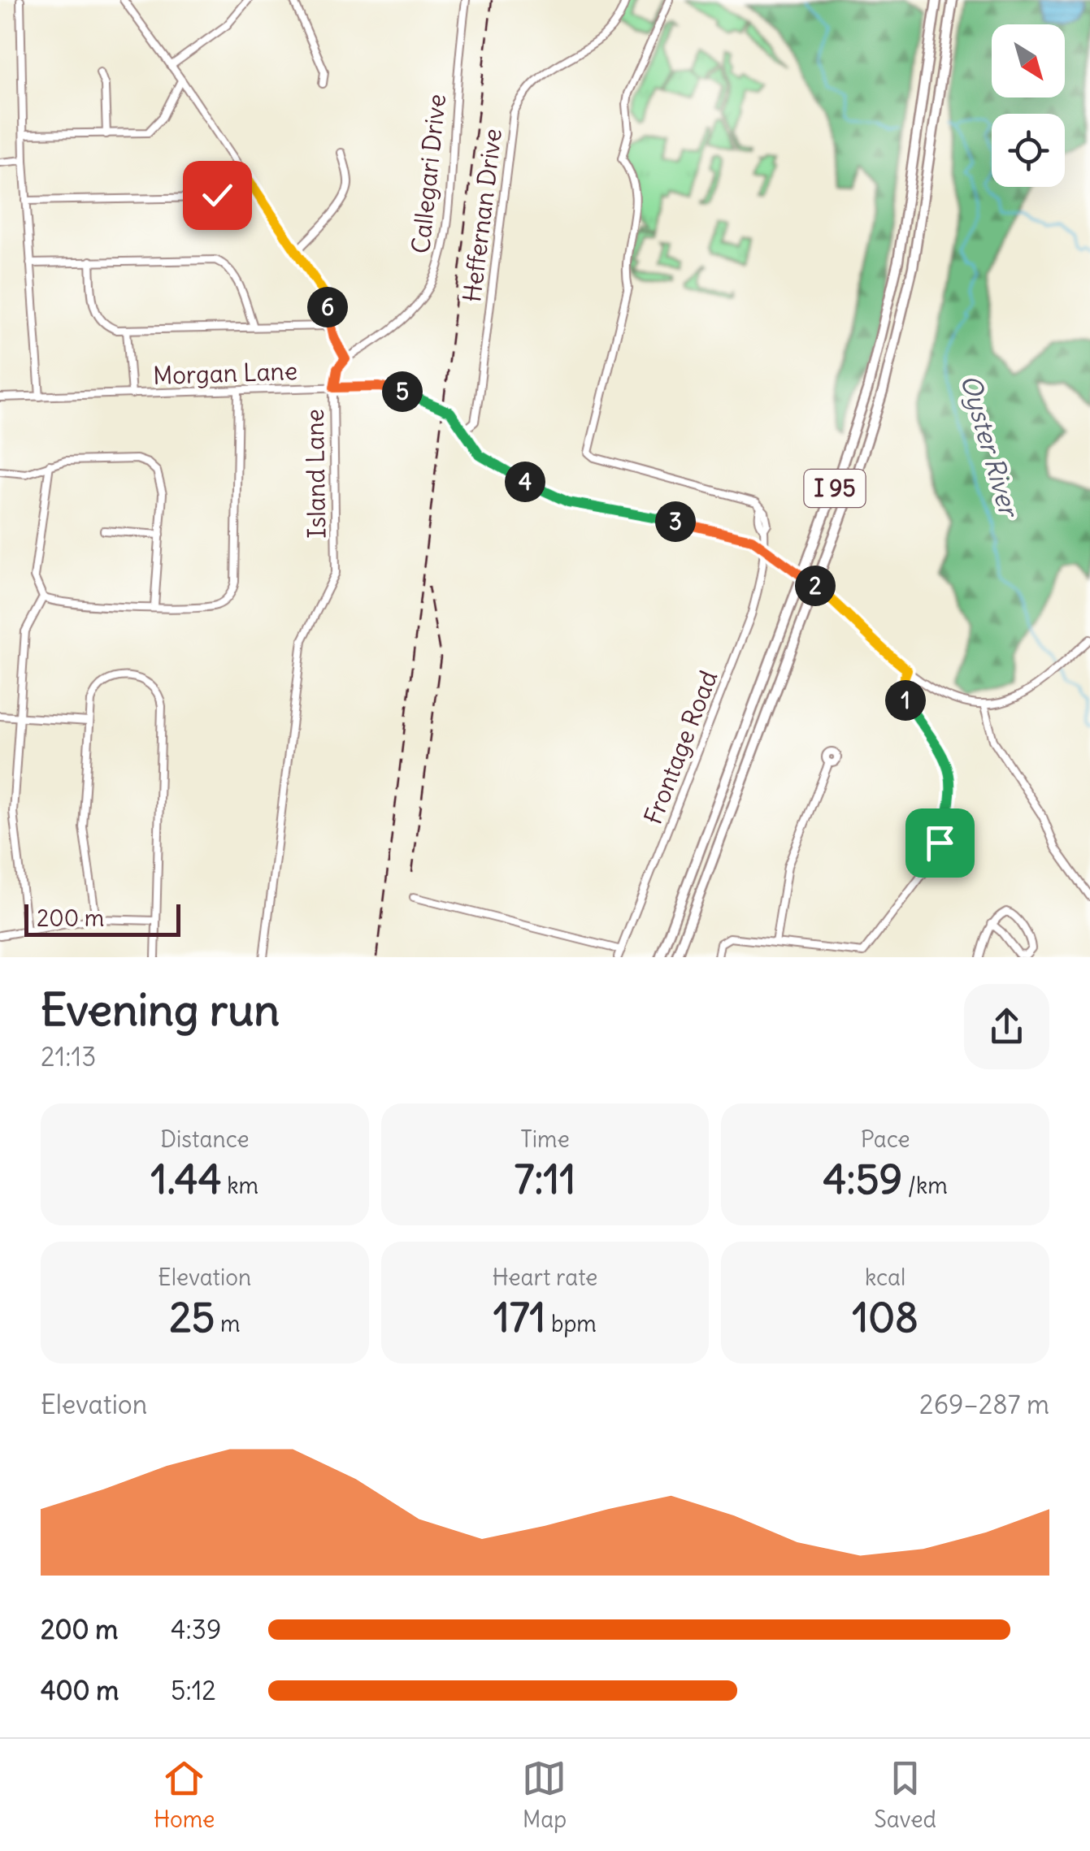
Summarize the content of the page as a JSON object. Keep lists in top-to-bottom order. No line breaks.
{"streets":{"highway":["I 95"],"street":["Callegari Drive","Heffernan Drive","Morgan Lane","Island Lane","Frontage Road"]},"crossings":[["Callegari Drive","Island Lane"],["Heffernan Drive","Morgan Lane"],["Morgan Lane","Island Lane"],["Morgan Lane","Frontage Road"]],"water":["Oyster River"],"scale_bar":"200 m","north":"bottom right","page":{"pins":["6","5","4","3","2","1"],"scale":"200 m","heading":["Evening run","21:13"],"stats":[["Distance","1.44 km"],["Time","7:11"],["Pace","4:59 /km"],["Elevation","25 m"],["Heart rate","171 bpm"],["kcal","108"]],"chart":["Elevation","269–287 m"],"list":[{"name":"200 m","note":"4:39"},{"name":"400 m","note":"5:12"}],"tabs":["Home","Map","Saved"]}}
